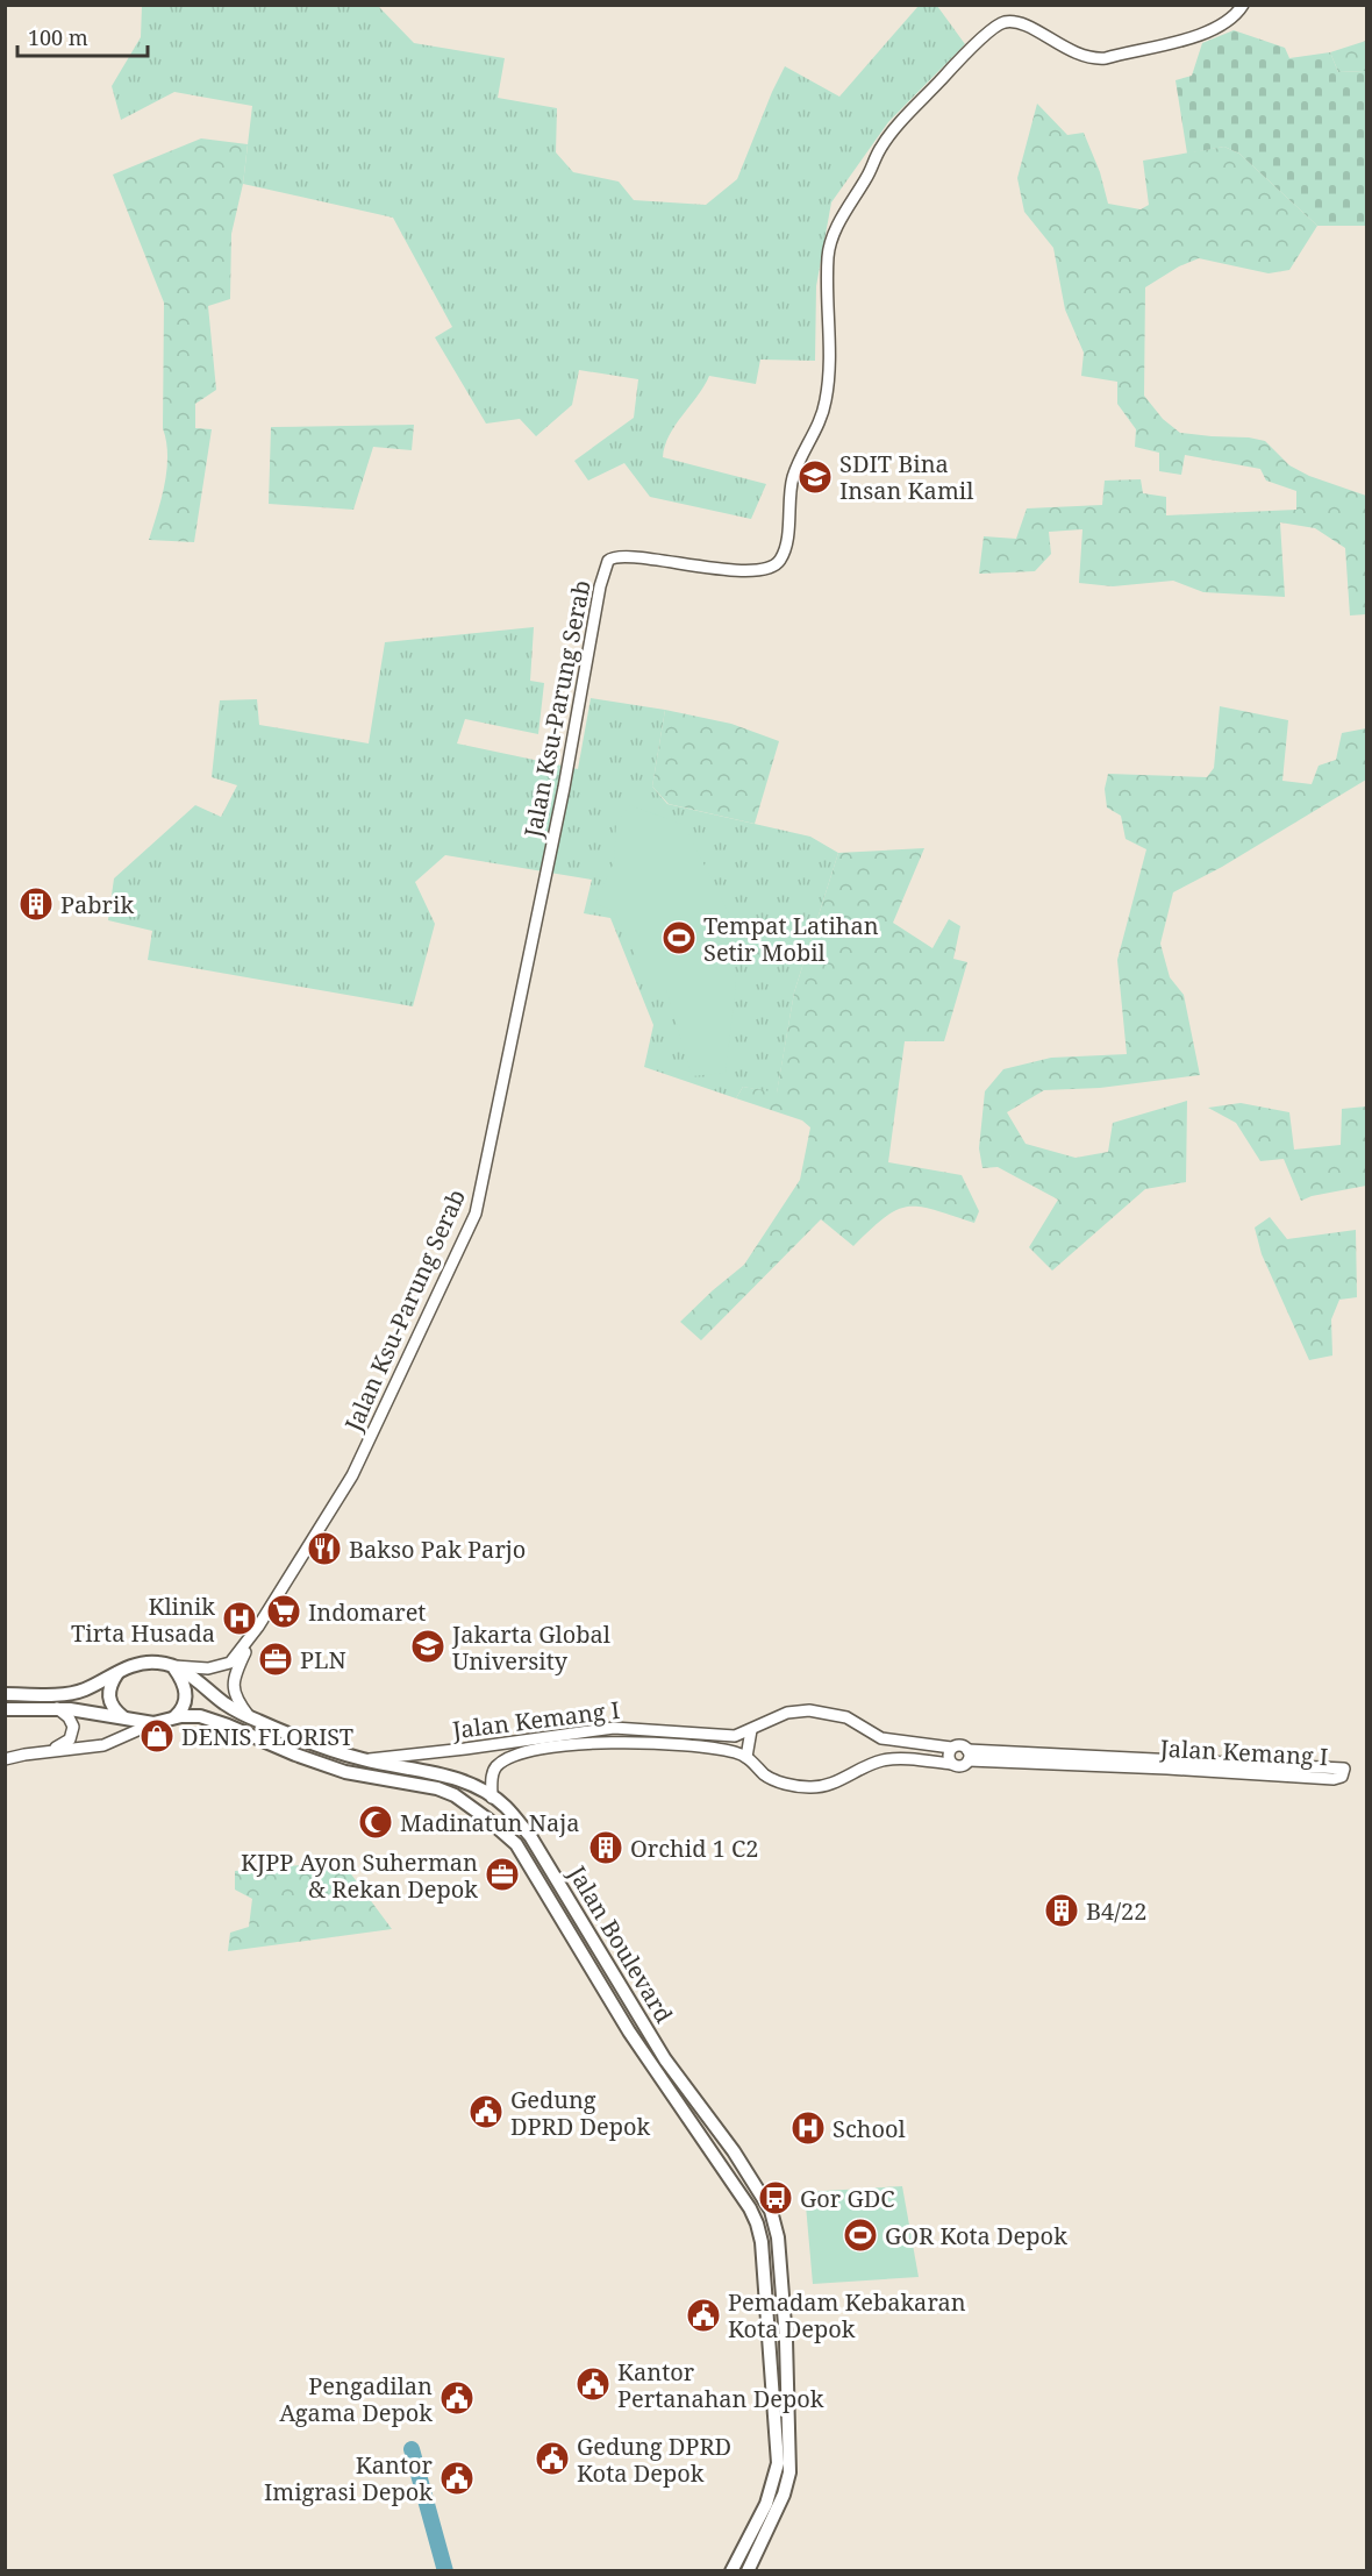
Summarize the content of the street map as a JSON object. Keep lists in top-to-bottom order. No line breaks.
{"streets":{"main road":["Jalan Boulevard"],"street":["Jalan Ksu-Parung Serab","Jalan Kemang I"]},"crossings":[["Jalan Ksu-Parung Serab","Jalan Boulevard"],["Jalan Kemang I","Jalan Boulevard"]],"places":{"school or university":["SDIT Bina Insan Kamil","Jakarta Global University"],"building":["Pabrik","Orchid 1 C2","B4/22"],"sports":["Tempat Latihan Setir Mobil","GOR Kota Depok"],"restaurant":["Bakso Pak Parjo"],"supermarket":["Indomaret"],"hospital":["Klinik Tirta Husada","School"],"office":["PLN","KJPP Ayon Suherman & Rekan Depok"],"shop":["DENIS FLORIST"],"mosque":["Madinatun Naja"],"public building":["Gedung DPRD Depok","Pemadam Kebakaran Kota Depok","Kantor Pertanahan Depok","Pengadilan Agama Depok","Gedung DPRD Kota Depok","Kantor Imigrasi Depok"],"bus stop":["Gor GDC"]},"scale_bar":"100 m"}
